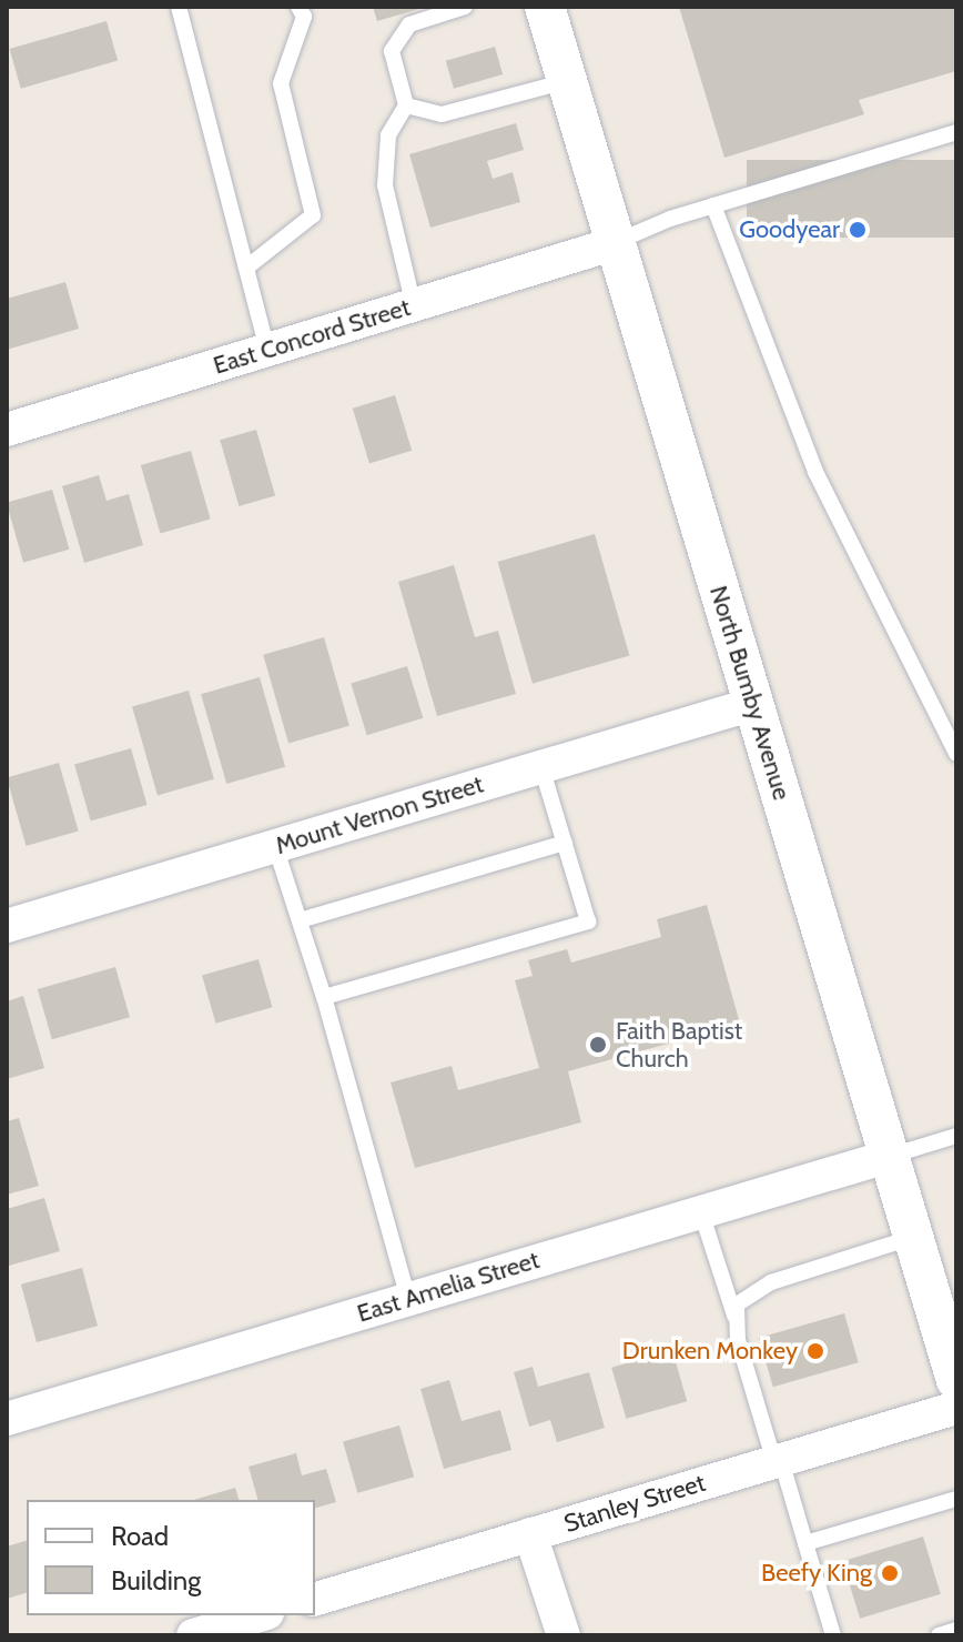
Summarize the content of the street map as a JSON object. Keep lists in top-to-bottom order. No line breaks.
{"streets":{"street":["East Concord Street","North Bumby Avenue","Mount Vernon Street","East Amelia Street","Stanley Street"]},"crossings":[["East Concord Street","North Bumby Avenue"],["North Bumby Avenue","Mount Vernon Street"],["North Bumby Avenue","East Amelia Street"]],"places":["Goodyear","Faith Baptist Church","Drunken Monkey","Beefy King"],"legend":["Road","Building"]}
